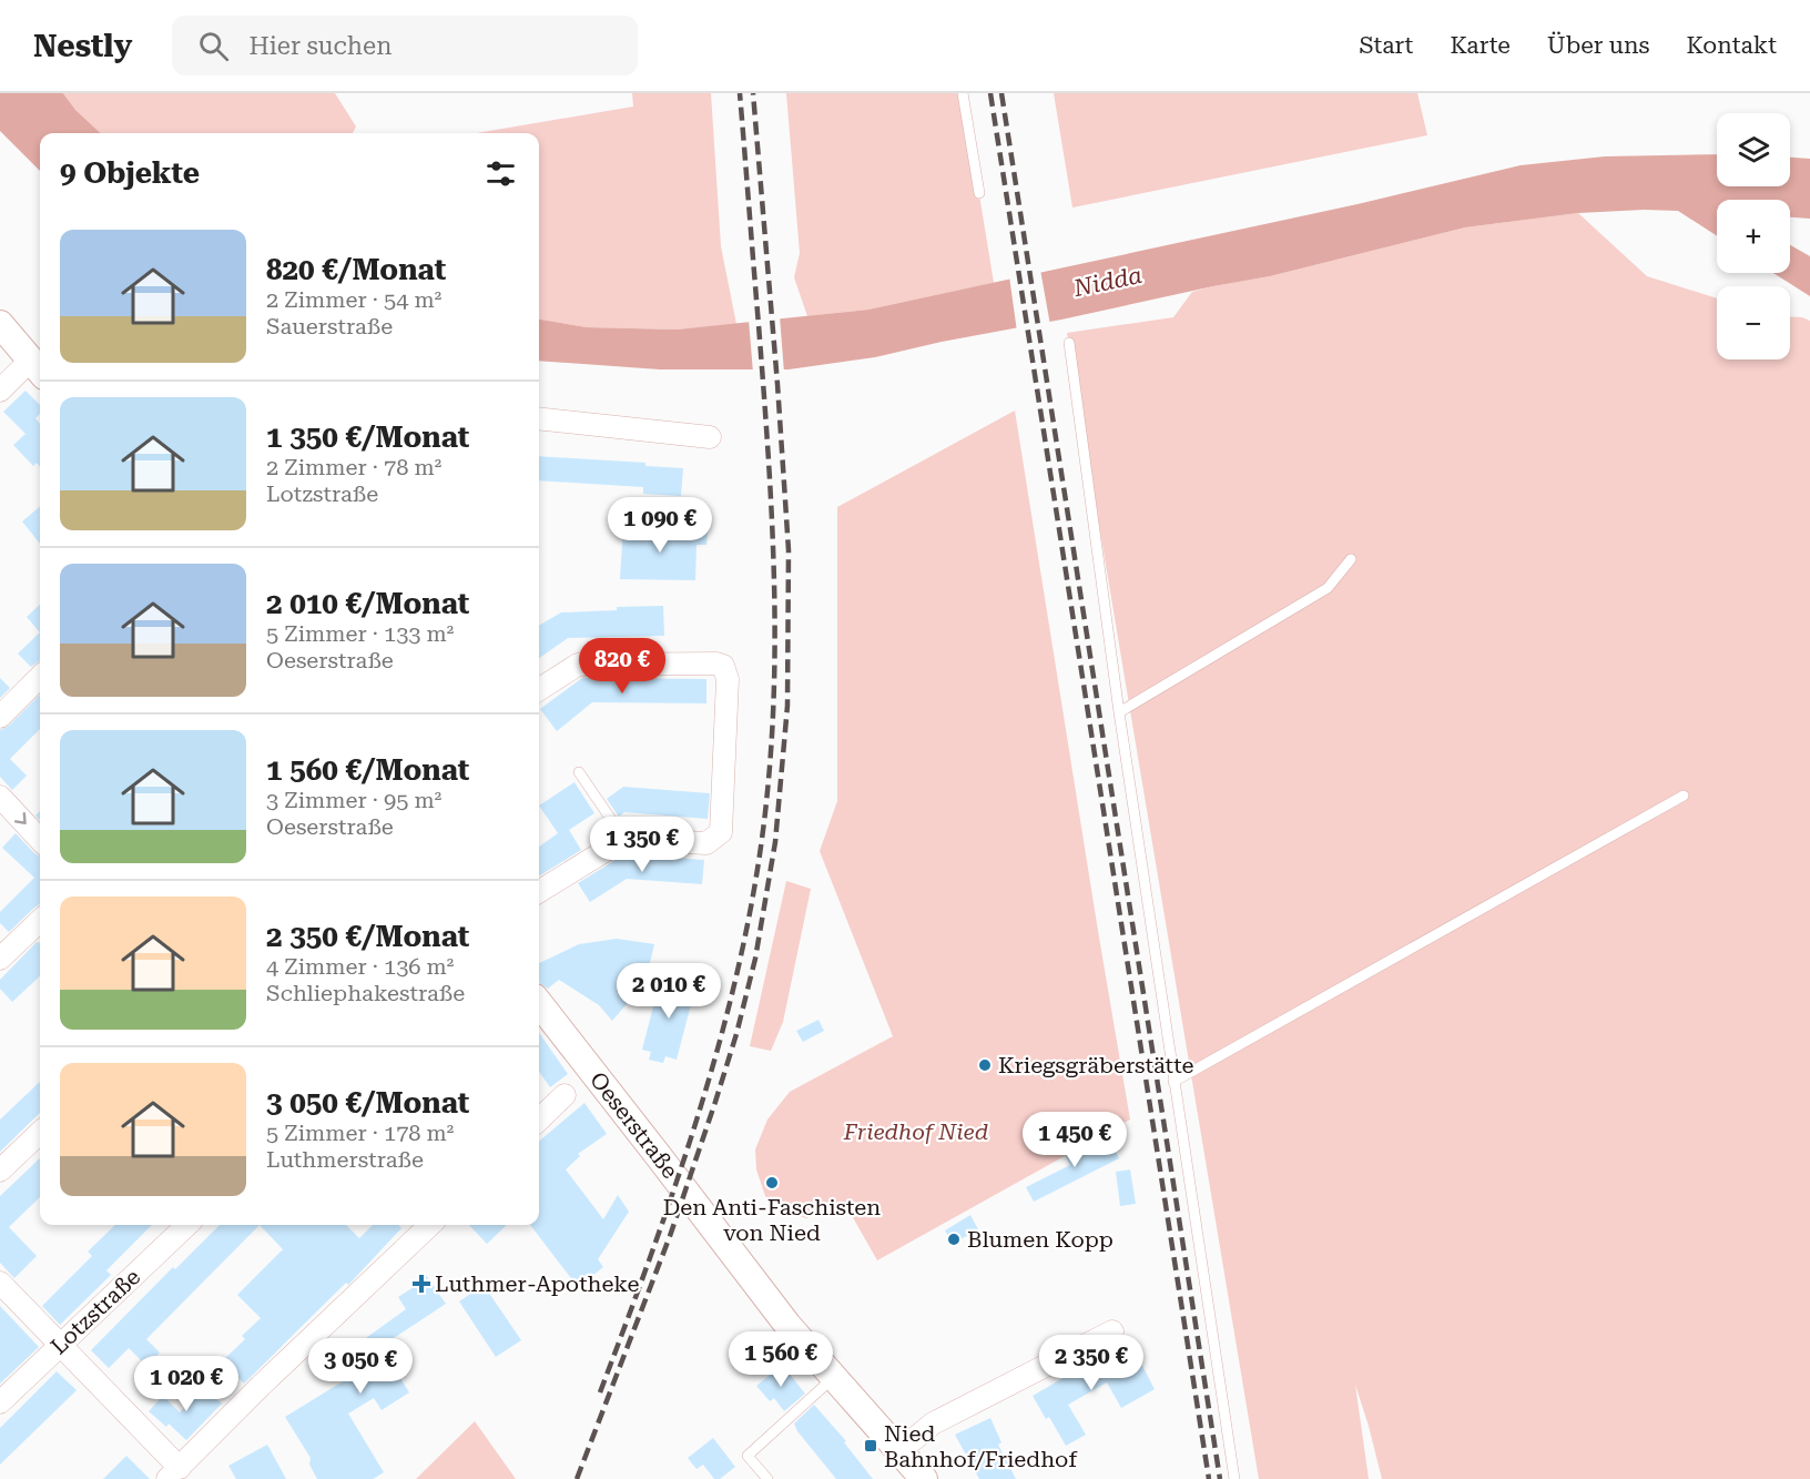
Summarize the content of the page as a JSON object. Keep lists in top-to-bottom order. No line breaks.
{"streets":{"street":["Oeserstraße","Lotzstraße"]},"water":["Nidda"],"parks":["Friedhof Nied"],"places":{"other":["Kriegsgräberstätte","Den Anti-Faschisten von Nied","Blumen Kopp"],"health":["Luthmer-Apotheke"],"transit":["Nied Bahnhof/Friedhof"]},"page":{"header":"Nestly","search":"Hier suchen","nav":["Start","Karte","Über uns","Kontakt"],"map_buttons":["+","−"],"heading":"9 Objekte","list":[{"name":"820 €/Monat","note":"2 Zimmer · 54 m² · Sauerstraße"},{"name":"1 350 €/Monat","note":"2 Zimmer · 78 m² · Lotzstraße"},{"name":"2 010 €/Monat","note":"5 Zimmer · 133 m² · Oeserstraße"},{"name":"1 560 €/Monat","note":"3 Zimmer · 95 m² · Oeserstraße"},{"name":"2 350 €/Monat","note":"4 Zimmer · 136 m² · Schliephakestraße"},{"name":"3 050 €/Monat","note":"5 Zimmer · 178 m² · Luthmerstraße"}],"price":["1 090 €","820 €","1 350 €","2 010 €","1 450 €","1 560 €","2 350 €","3 050 €","1 020 €"]}}
